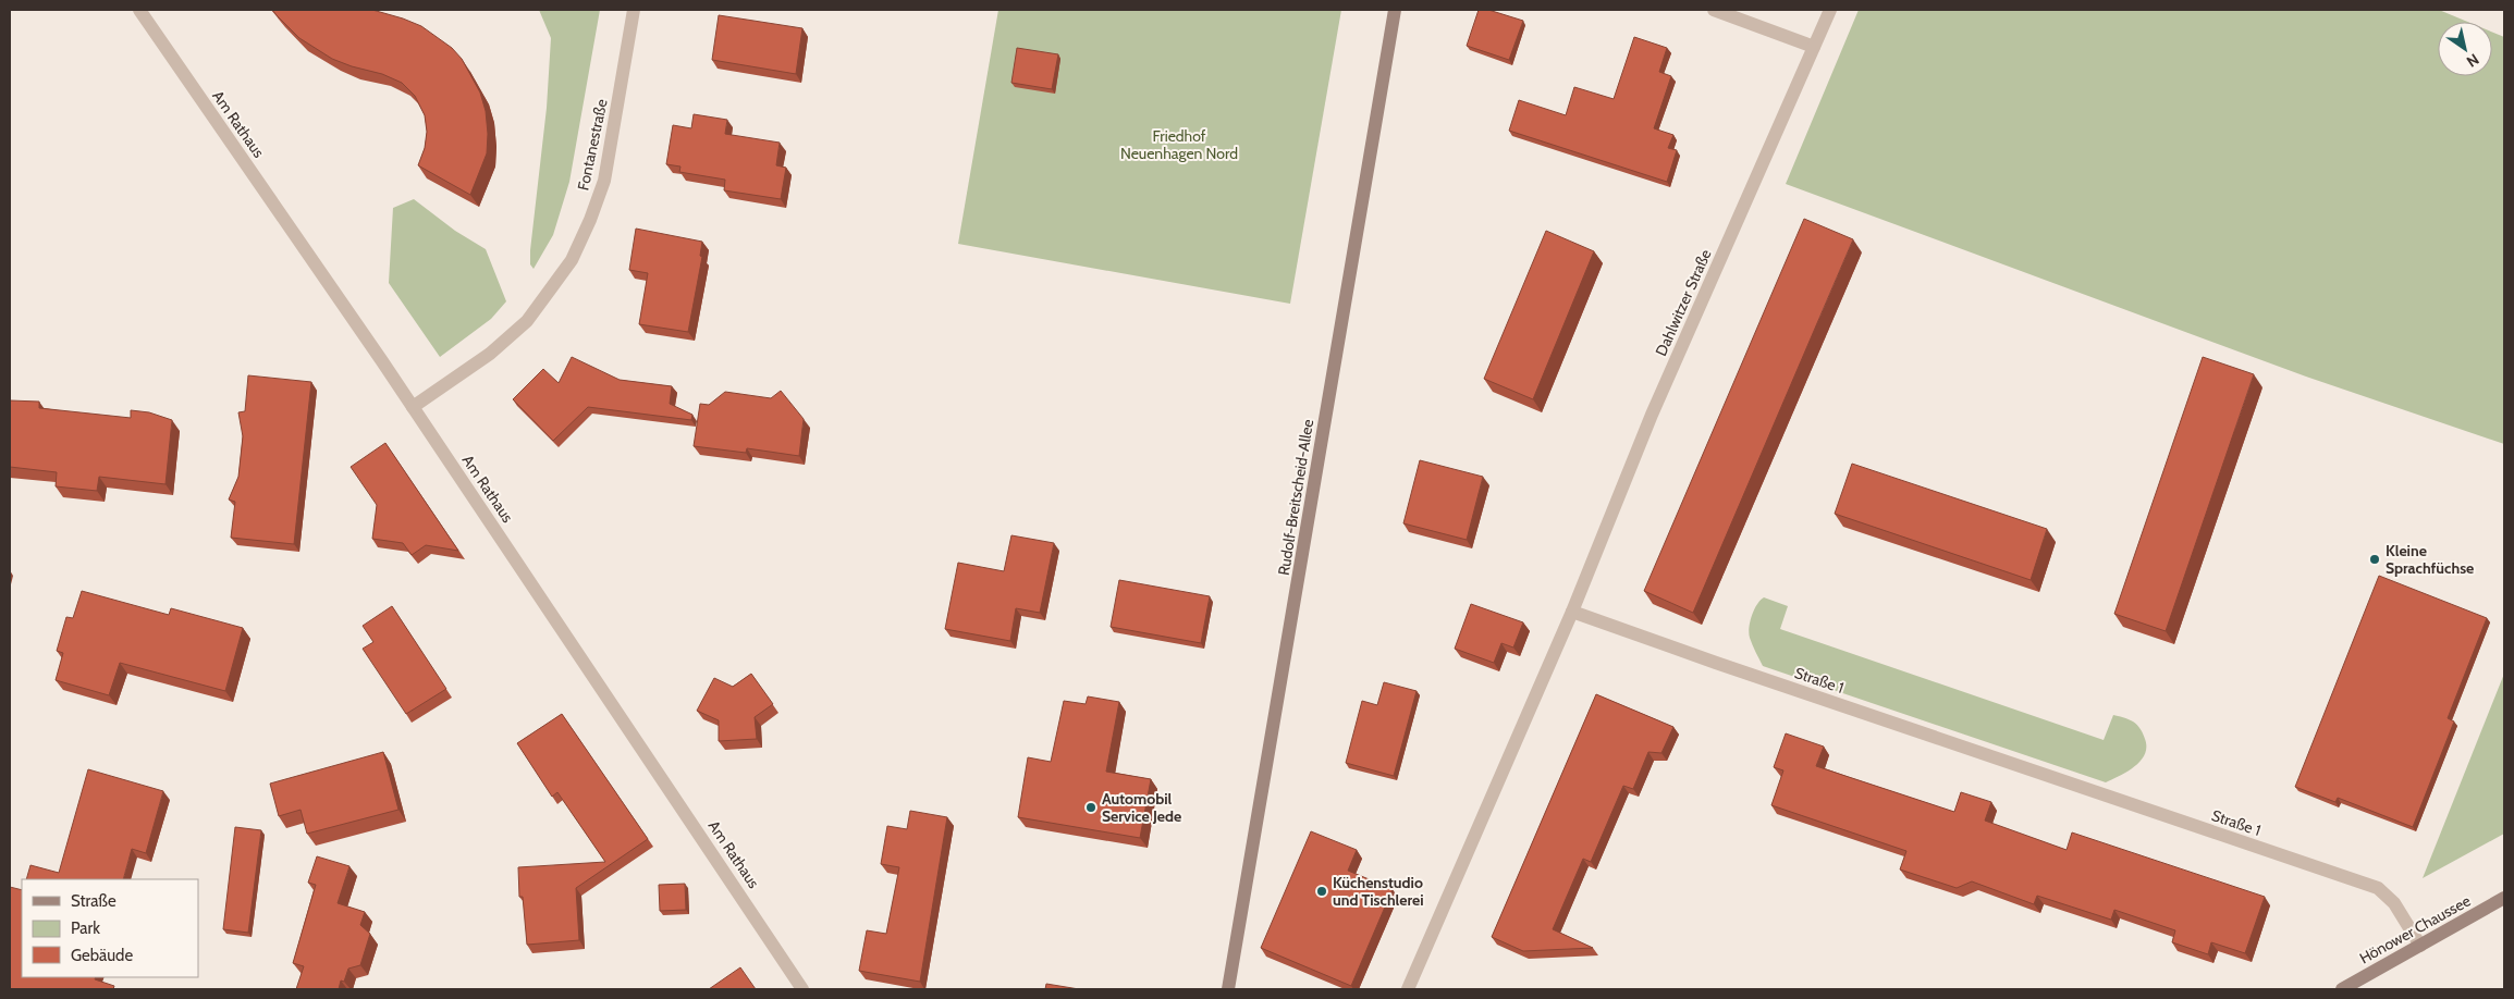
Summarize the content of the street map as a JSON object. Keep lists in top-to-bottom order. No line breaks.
{"streets":{"street":["Am Rathaus","Fontanestraße","Dahlwitzer Straße","Rudolf-Breitscheid-Allee","Straße 1","Hönower Chaussee"]},"crossings":[["Am Rathaus","Fontanestraße"],["Dahlwitzer Straße","Straße 1"],["Straße 1","Hönower Chaussee"]],"parks":["Friedhof Neuenhagen Nord"],"places":["Kleine Sprachfüchse","Automobil Service Jede","Küchenstudio und Tischlerei"],"legend":["Straße","Park","Gebäude"],"north":"bottom right"}
